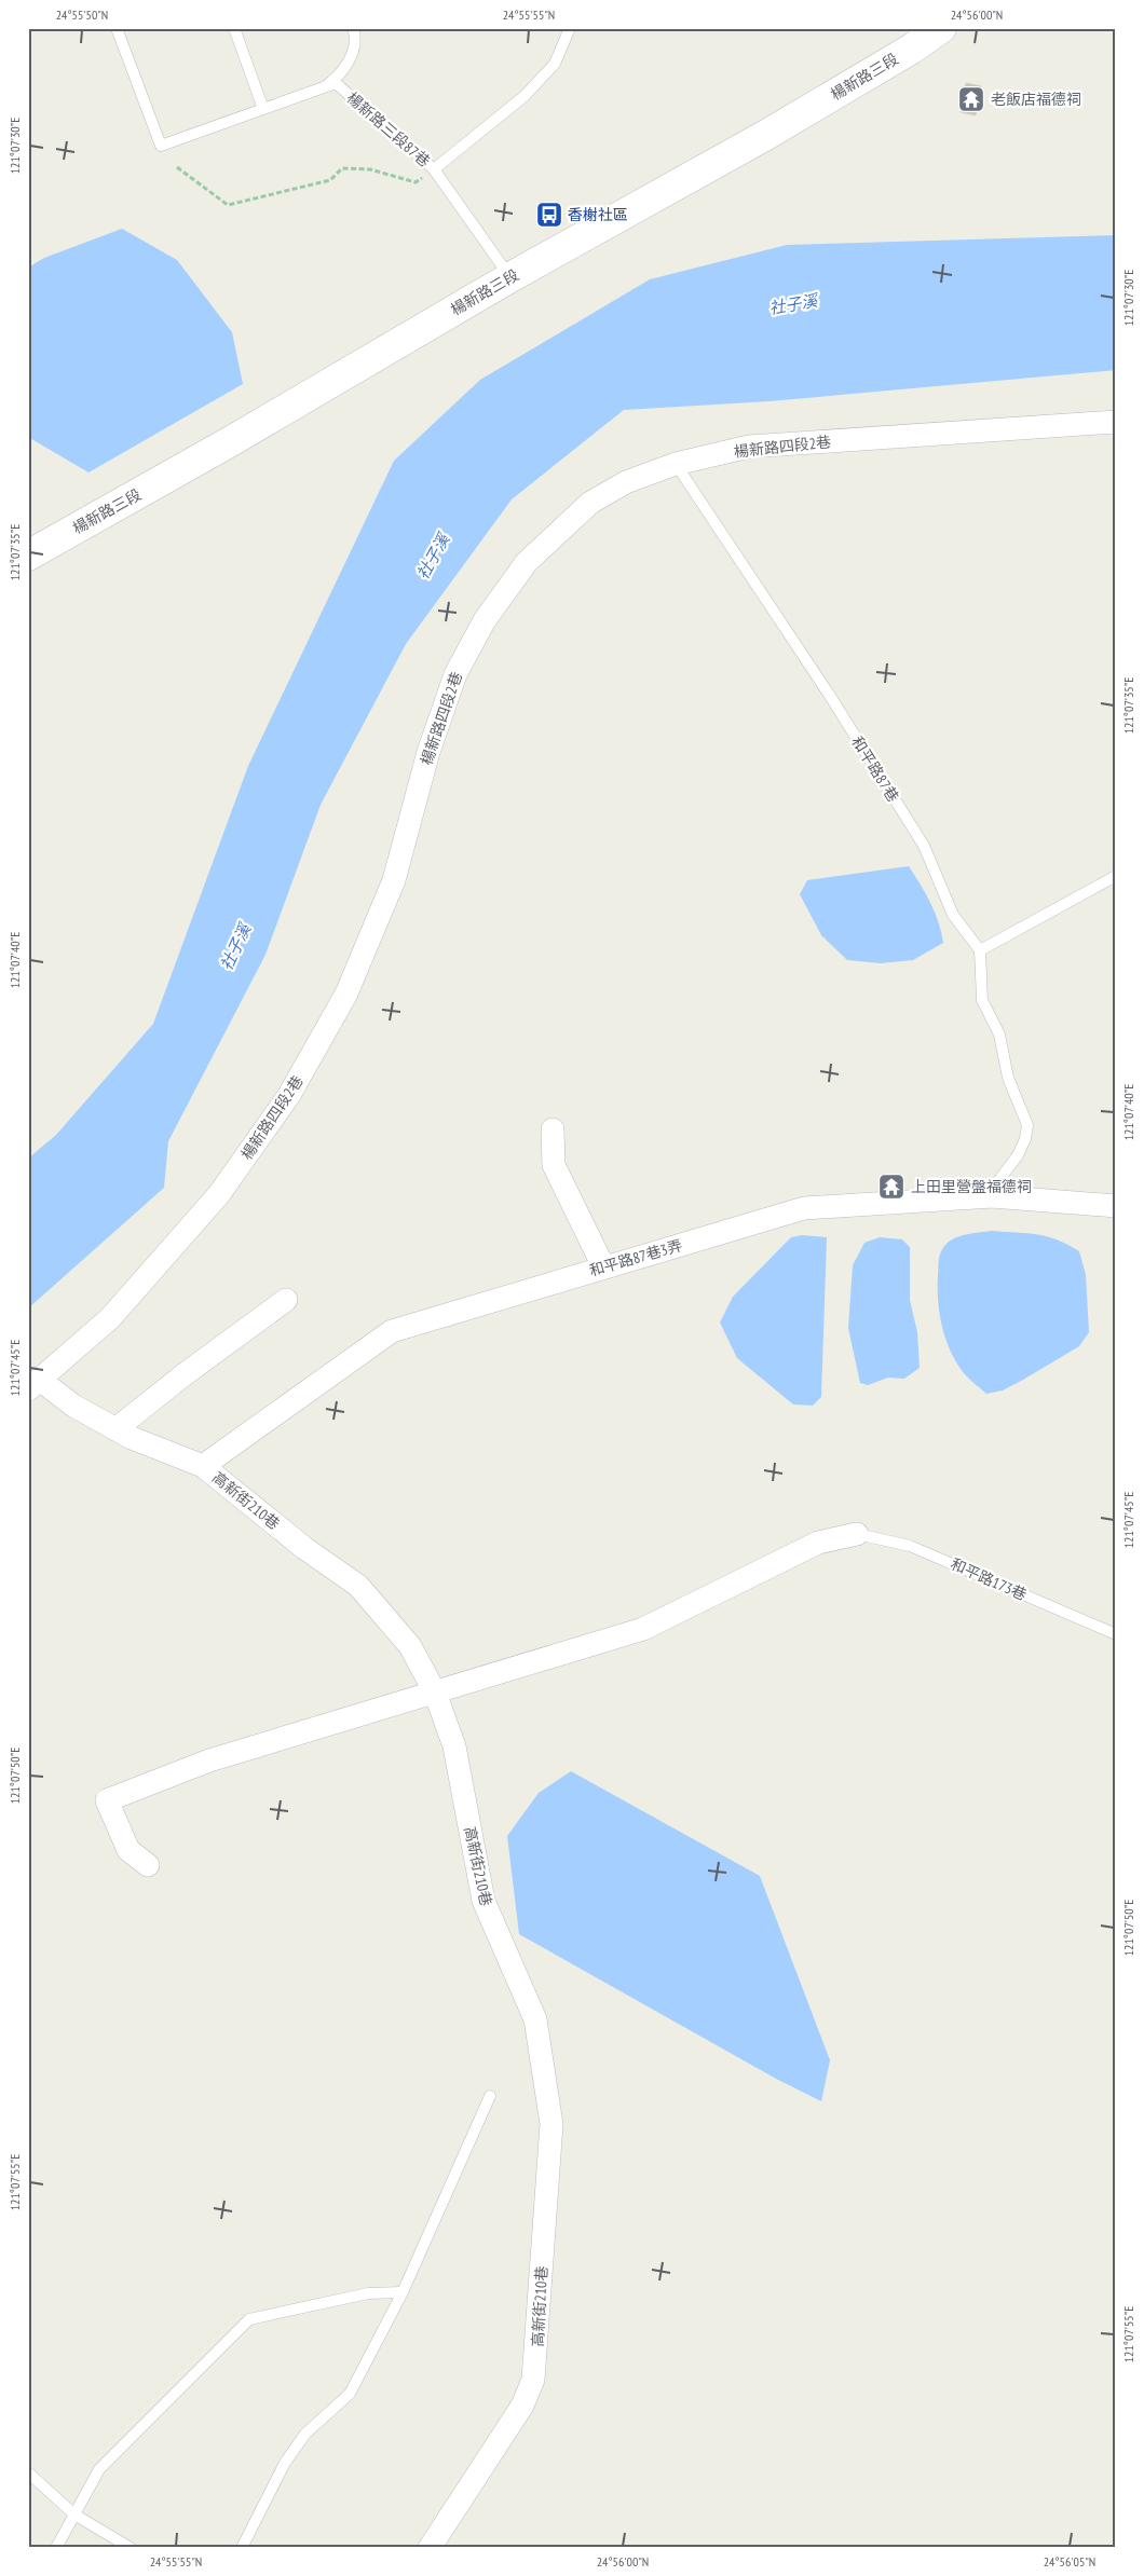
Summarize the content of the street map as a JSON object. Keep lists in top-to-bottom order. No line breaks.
{"streets":{"main road":["楊新路三段"],"street":["楊新路四段2巷","和平路87巷3弄","高新街210巷"],"lane":["楊新路三段87巷","和平路87巷","和平路173巷"]},"crossings":[["楊新路三段","楊新路三段87巷"],["楊新路四段2巷","和平路87巷"],["楊新路四段2巷","高新街210巷"],["和平路87巷3弄","高新街210巷"]],"water":["社子溪"],"places":{"temple":["老飯店福德祠","上田里營盤福德祠"],"bus stop":["香榭社區"]},"coordinates":["24°55'50\"N","24°55'55\"N","24°56'00\"N","121°07'30\"E","121°07'35\"E","121°07'40\"E","121°07'45\"E","121°07'50\"E","121°07'55\"E","24°56'05\"N"]}
